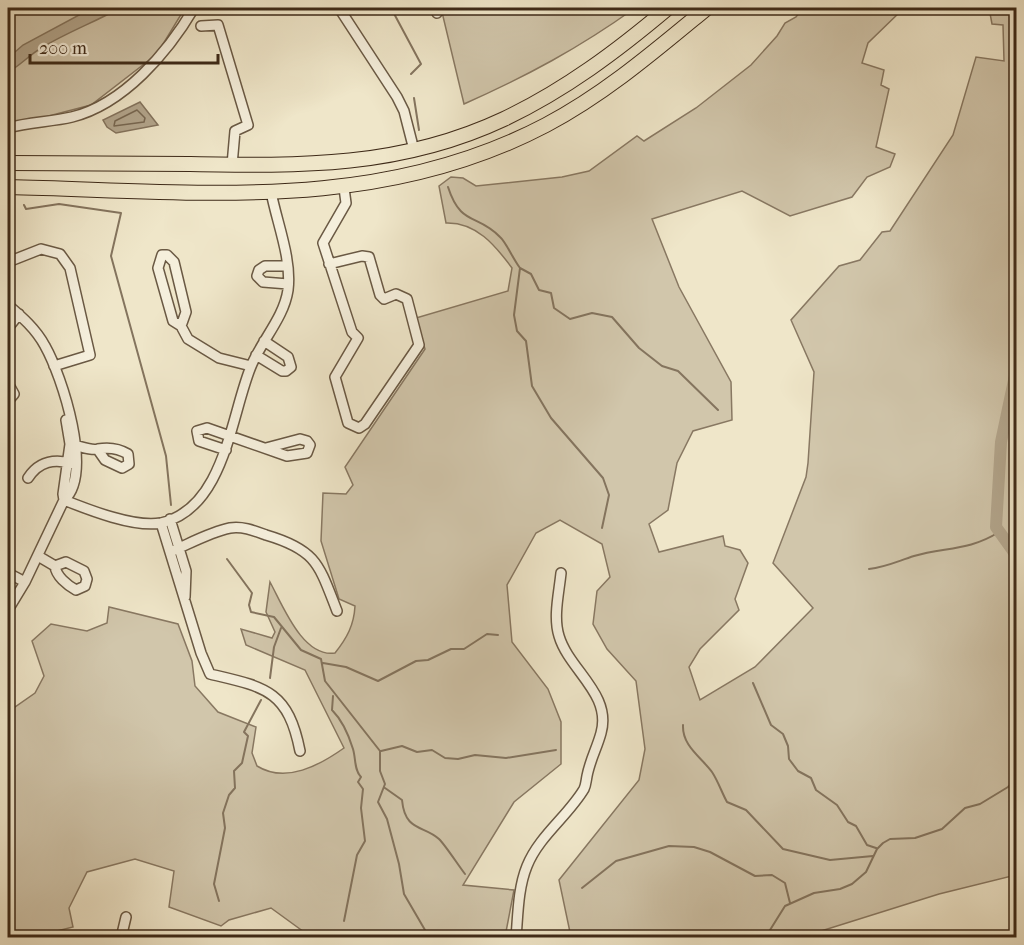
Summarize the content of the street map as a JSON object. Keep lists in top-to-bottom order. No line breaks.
{"scale_bar":"200 m"}
